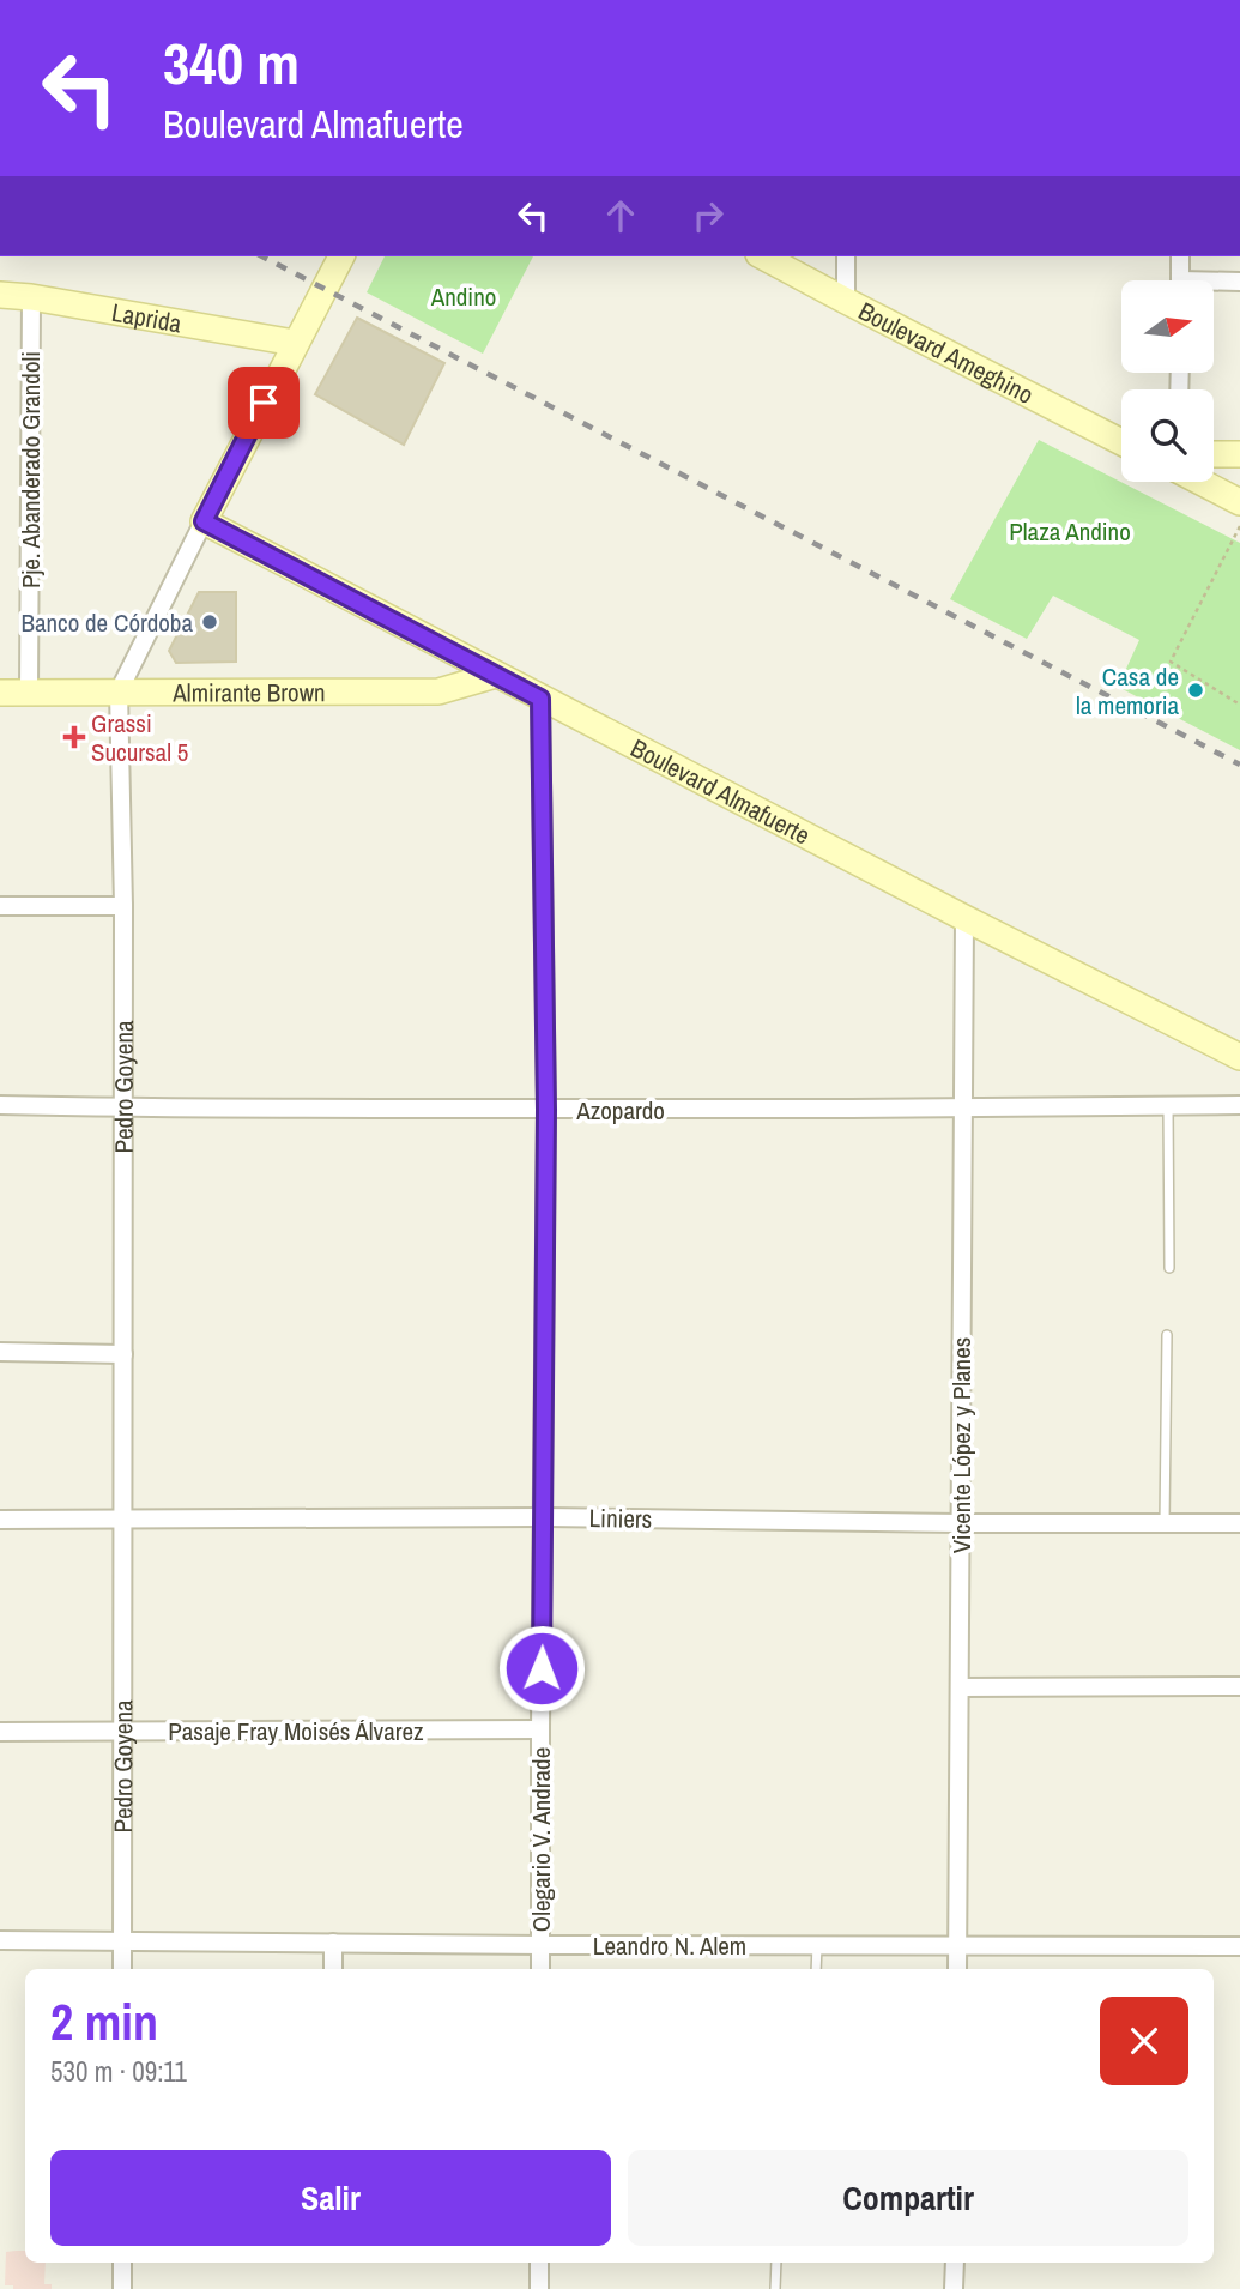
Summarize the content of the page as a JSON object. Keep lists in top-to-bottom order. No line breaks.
{"streets":{"main road":["Laprida","Boulevard Ameghino","Almirante Brown","Boulevard Almafuerte","Pedro Goyena"],"street":["Pje. Abanderado Grandoli","Azopardo","Vicente López y Planes","Liniers","Pasaje Fray Moisés Álvarez","Olegario V. Andrade","Leandro N. Alem"]},"crossings":[["Laprida","Pje. Abanderado Grandoli"],["Laprida","Pedro Goyena"],["Pje. Abanderado Grandoli","Almirante Brown"],["Almirante Brown","Boulevard Almafuerte"],["Almirante Brown","Pedro Goyena"],["Boulevard Almafuerte","Pedro Goyena"],["Boulevard Almafuerte","Vicente López y Planes"],["Boulevard Almafuerte","Olegario V. Andrade"],["Pedro Goyena","Azopardo"],["Pedro Goyena","Liniers"],["Pedro Goyena","Pasaje Fray Moisés Álvarez"],["Pedro Goyena","Leandro N. Alem"],["Azopardo","Vicente López y Planes"],["Azopardo","Olegario V. Andrade"],["Vicente López y Planes","Liniers"],["Vicente López y Planes","Leandro N. Alem"],["Liniers","Olegario V. Andrade"],["Pasaje Fray Moisés Álvarez","Olegario V. Andrade"],["Olegario V. Andrade","Leandro N. Alem"]],"parks":["Andino","Plaza Andino"],"places":{"other":["Banco de Córdoba","Casa de la memoria"],"health":["Grassi Sucursal 5"]},"north":"right","page":{"turn":["340 m","Boulevard Almafuerte"],"heading":["2 min","530 m · 09:11"],"buttons":["Salir","Compartir"]}}
